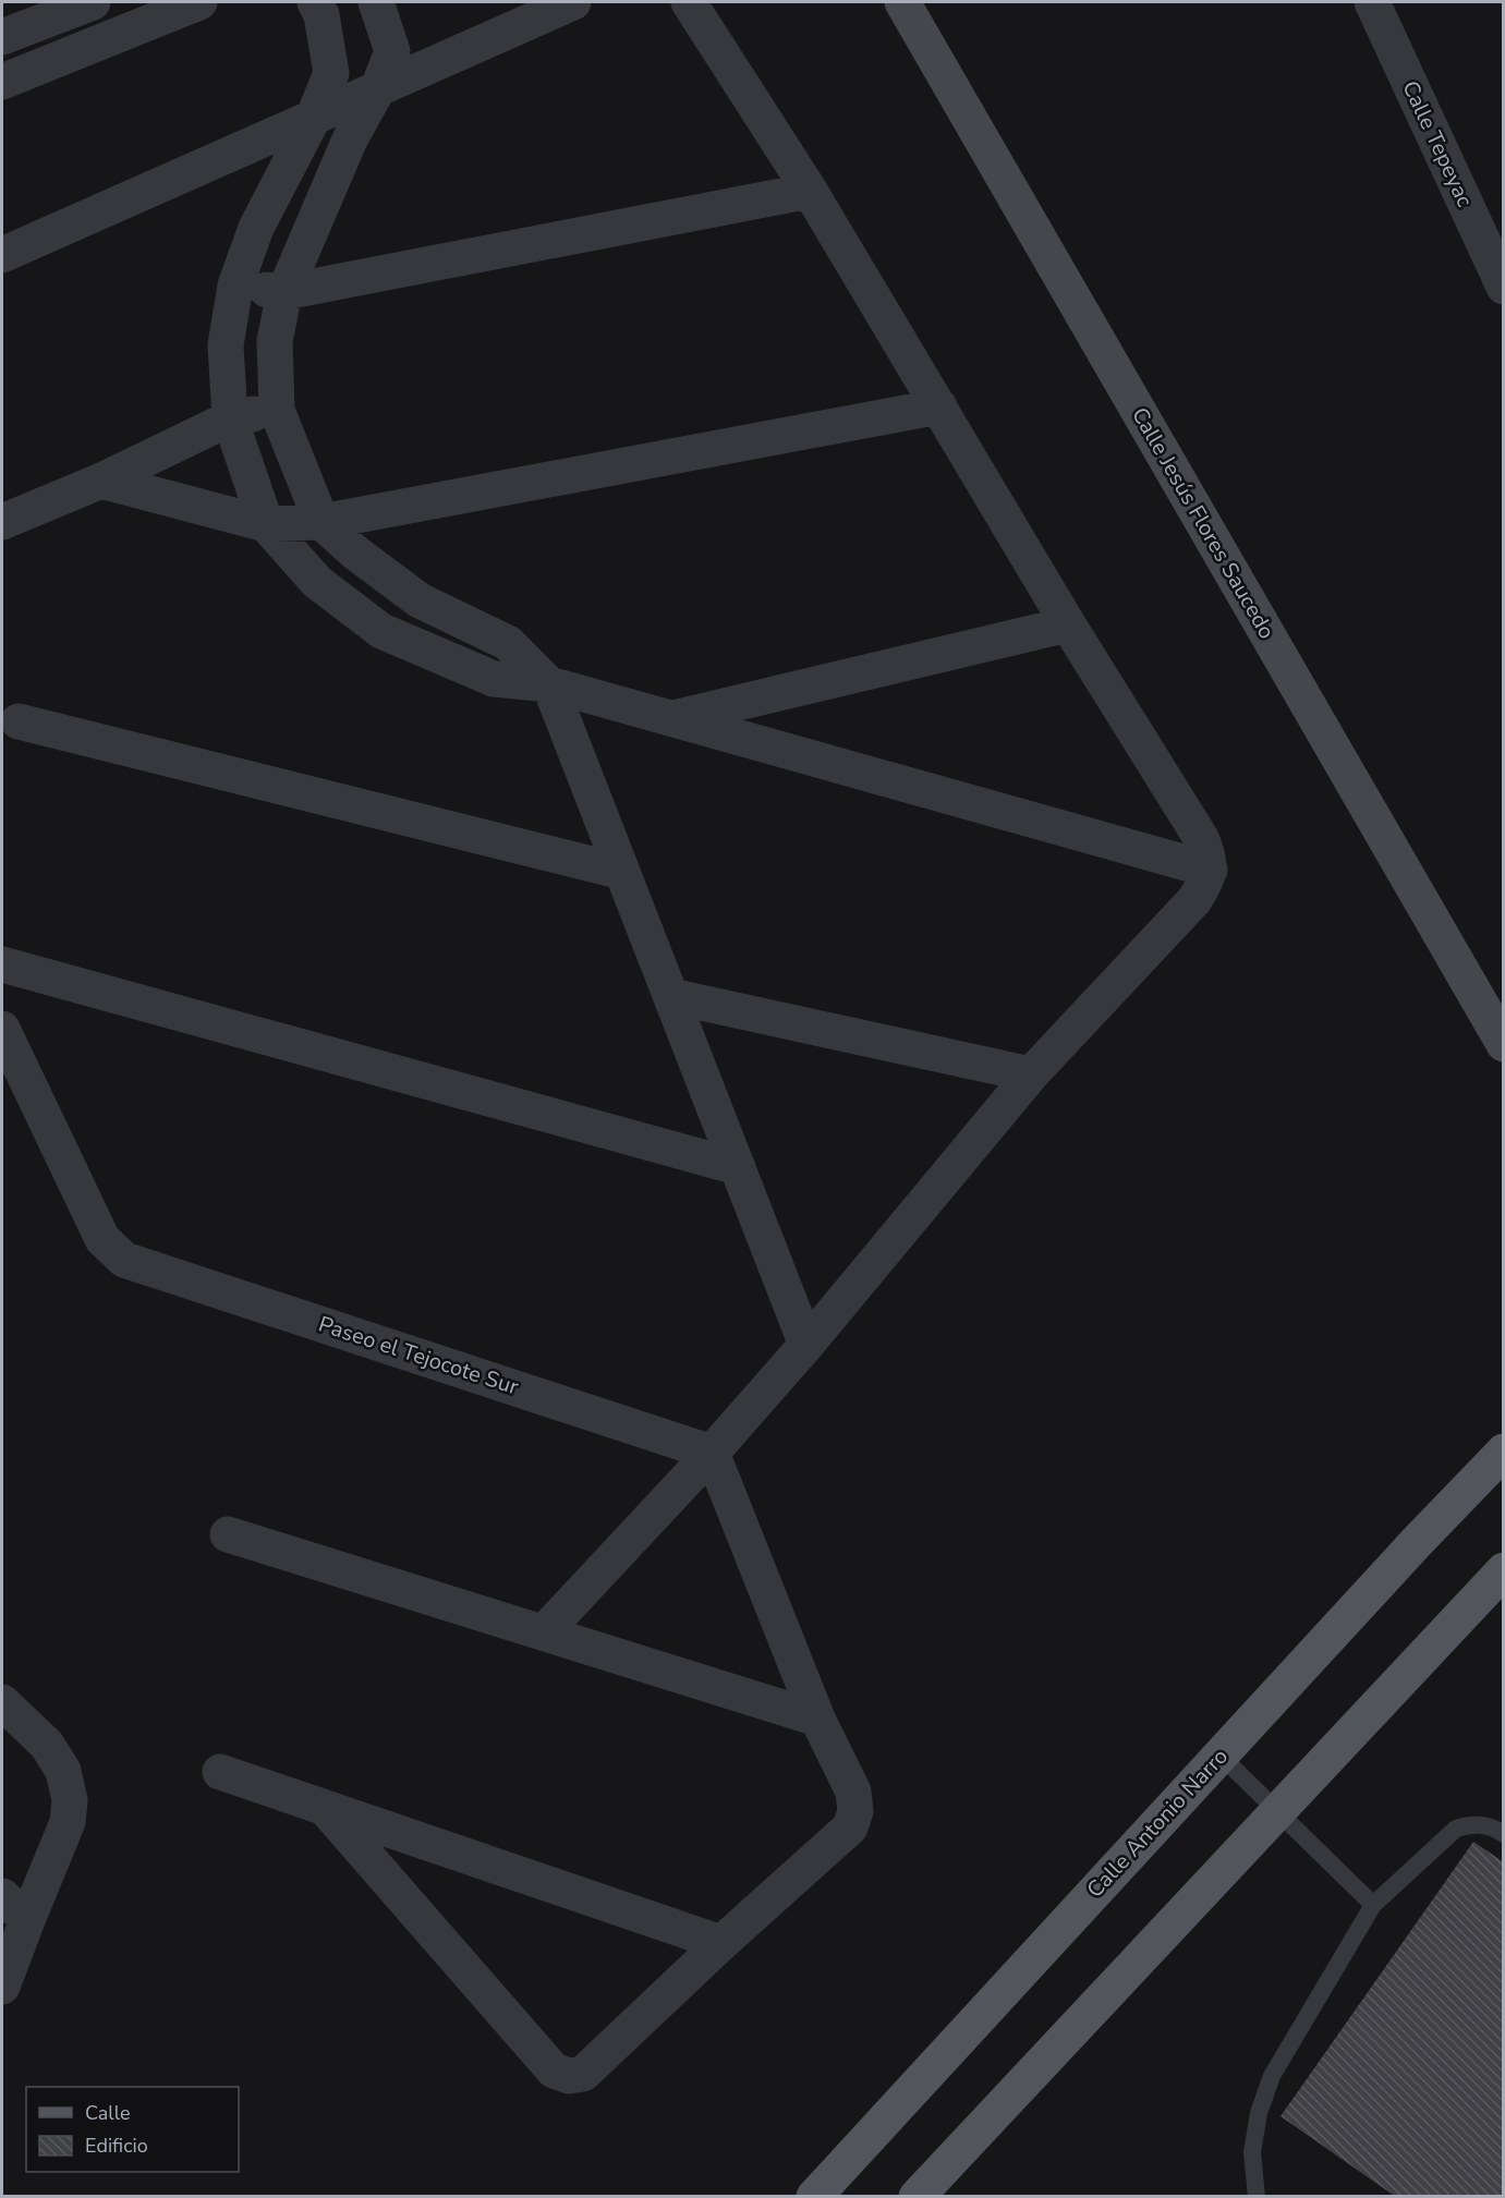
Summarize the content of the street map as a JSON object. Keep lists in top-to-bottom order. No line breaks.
{"streets":{"main road":["Calle Jesús Flores Saucedo","Calle Antonio Narro"],"street":["Calle Tepeyac","Paseo el Tejocote Sur"]},"legend":["Calle","Edificio"]}
